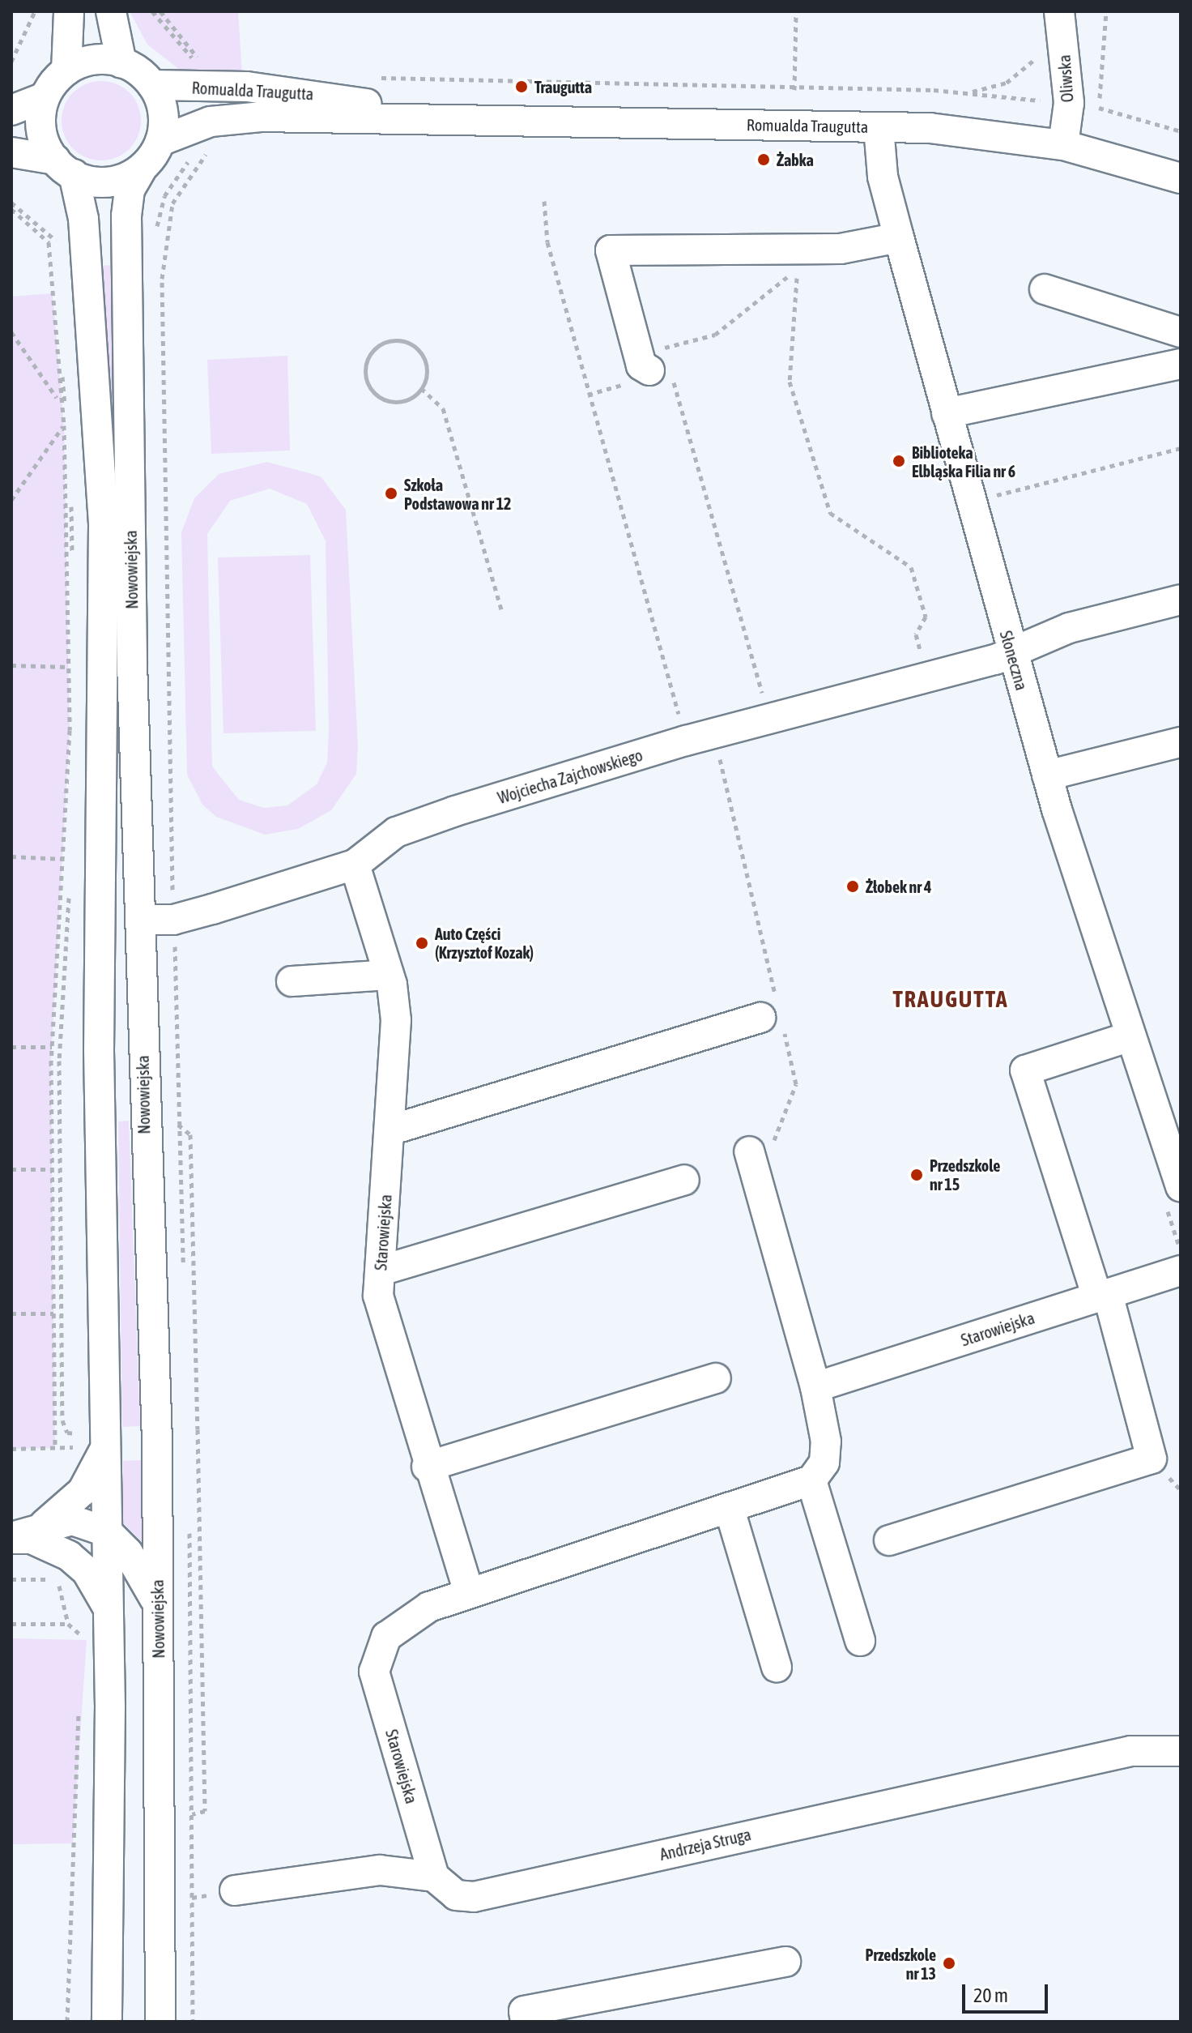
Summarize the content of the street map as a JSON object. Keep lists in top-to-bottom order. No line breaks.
{"streets":{"street":["Oliwska","Romualda Traugutta","Nowowiejska","Słoneczna","Wojciecha Zajchowskiego","Starowiejska","Andrzeja Struga"]},"crossings":[["Oliwska","Romualda Traugutta"],["Romualda Traugutta","Nowowiejska"],["Romualda Traugutta","Słoneczna"],["Nowowiejska","Wojciecha Zajchowskiego"],["Słoneczna","Wojciecha Zajchowskiego"],["Wojciecha Zajchowskiego","Starowiejska"],["Starowiejska","Andrzeja Struga"]],"districts":["TRAUGUTTA"],"places":["Traugutta","Żabka","Biblioteka Elbląska Filia nr 6","Szkoła Podstawowa nr 12","Żłobek nr 4","Auto Części (Krzysztof Kozak)","Przedszkole nr 15","Przedszkole nr 13"],"scale_bar":"20 m"}
